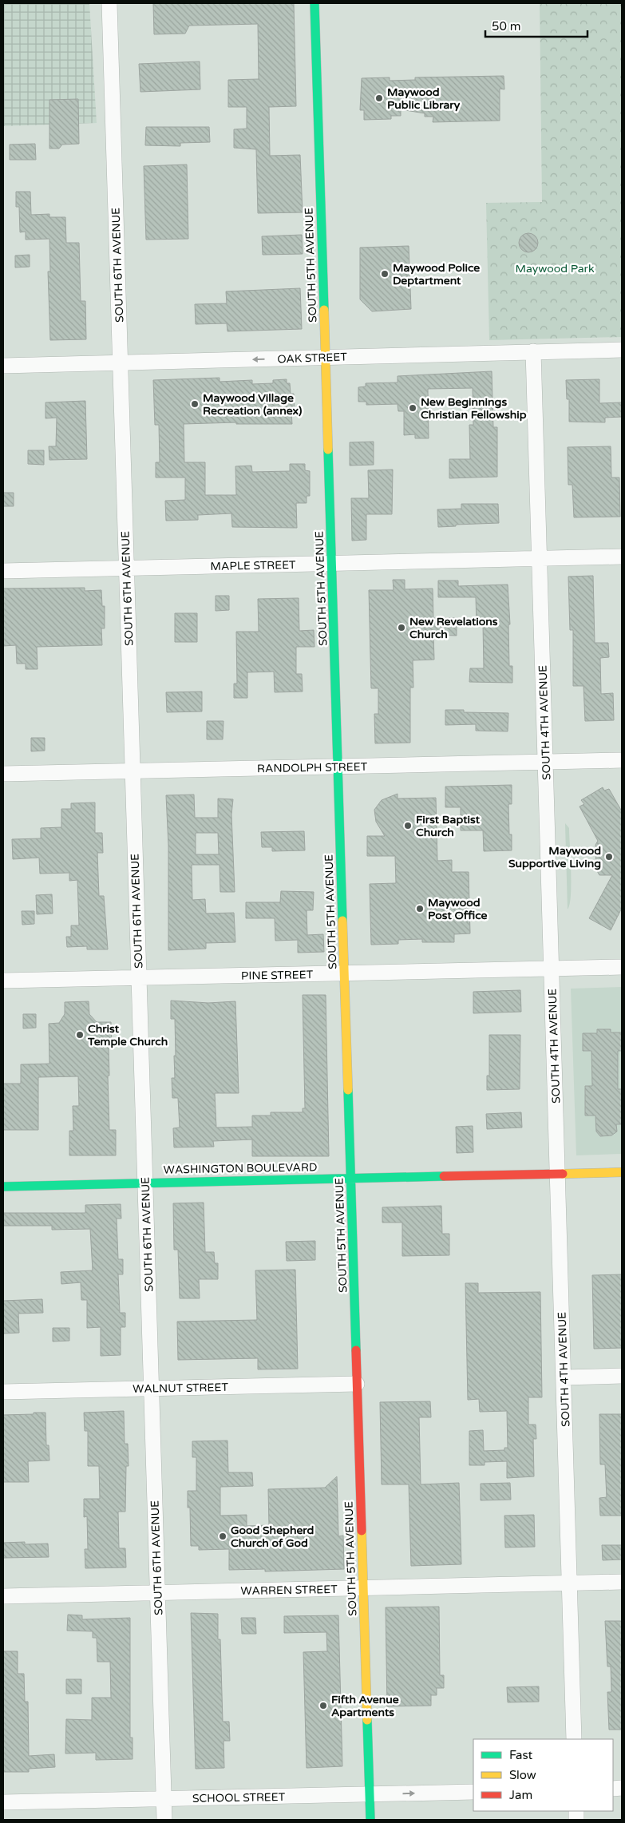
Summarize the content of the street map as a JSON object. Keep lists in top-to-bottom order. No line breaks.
{"streets":{"street":["SOUTH 6TH AVENUE","SOUTH 5TH AVENUE","OAK STREET","MAPLE STREET","SOUTH 4TH AVENUE","RANDOLPH STREET","PINE STREET","WASHINGTON BOULEVARD","WALNUT STREET","WARREN STREET","SCHOOL STREET"]},"crossings":[["SOUTH 6TH AVENUE","OAK STREET"],["SOUTH 6TH AVENUE","MAPLE STREET"],["SOUTH 6TH AVENUE","RANDOLPH STREET"],["SOUTH 6TH AVENUE","PINE STREET"],["SOUTH 6TH AVENUE","WASHINGTON BOULEVARD"],["SOUTH 6TH AVENUE","WALNUT STREET"],["SOUTH 6TH AVENUE","WARREN STREET"],["SOUTH 6TH AVENUE","SCHOOL STREET"],["SOUTH 5TH AVENUE","OAK STREET"],["SOUTH 5TH AVENUE","MAPLE STREET"],["SOUTH 5TH AVENUE","RANDOLPH STREET"],["SOUTH 5TH AVENUE","PINE STREET"],["SOUTH 5TH AVENUE","WASHINGTON BOULEVARD"],["SOUTH 5TH AVENUE","WALNUT STREET"],["SOUTH 5TH AVENUE","WARREN STREET"],["SOUTH 5TH AVENUE","SCHOOL STREET"],["OAK STREET","SOUTH 4TH AVENUE"],["MAPLE STREET","SOUTH 4TH AVENUE"],["SOUTH 4TH AVENUE","RANDOLPH STREET"],["SOUTH 4TH AVENUE","PINE STREET"],["SOUTH 4TH AVENUE","WASHINGTON BOULEVARD"],["SOUTH 4TH AVENUE","WARREN STREET"]],"parks":["Maywood Park"],"places":["Maywood Public Library","Maywood Police Deptartment","Maywood Village Recreation (annex)","New Beginnings Christian Fellowship","New Revelations Church","First Baptist Church","Maywood Supportive Living","Maywood Post Office","Christ Temple Church","Good Shepherd Church of God","Fifth Avenue Apartments"],"legend":["Fast","Slow","Jam"],"scale_bar":"50 m"}
